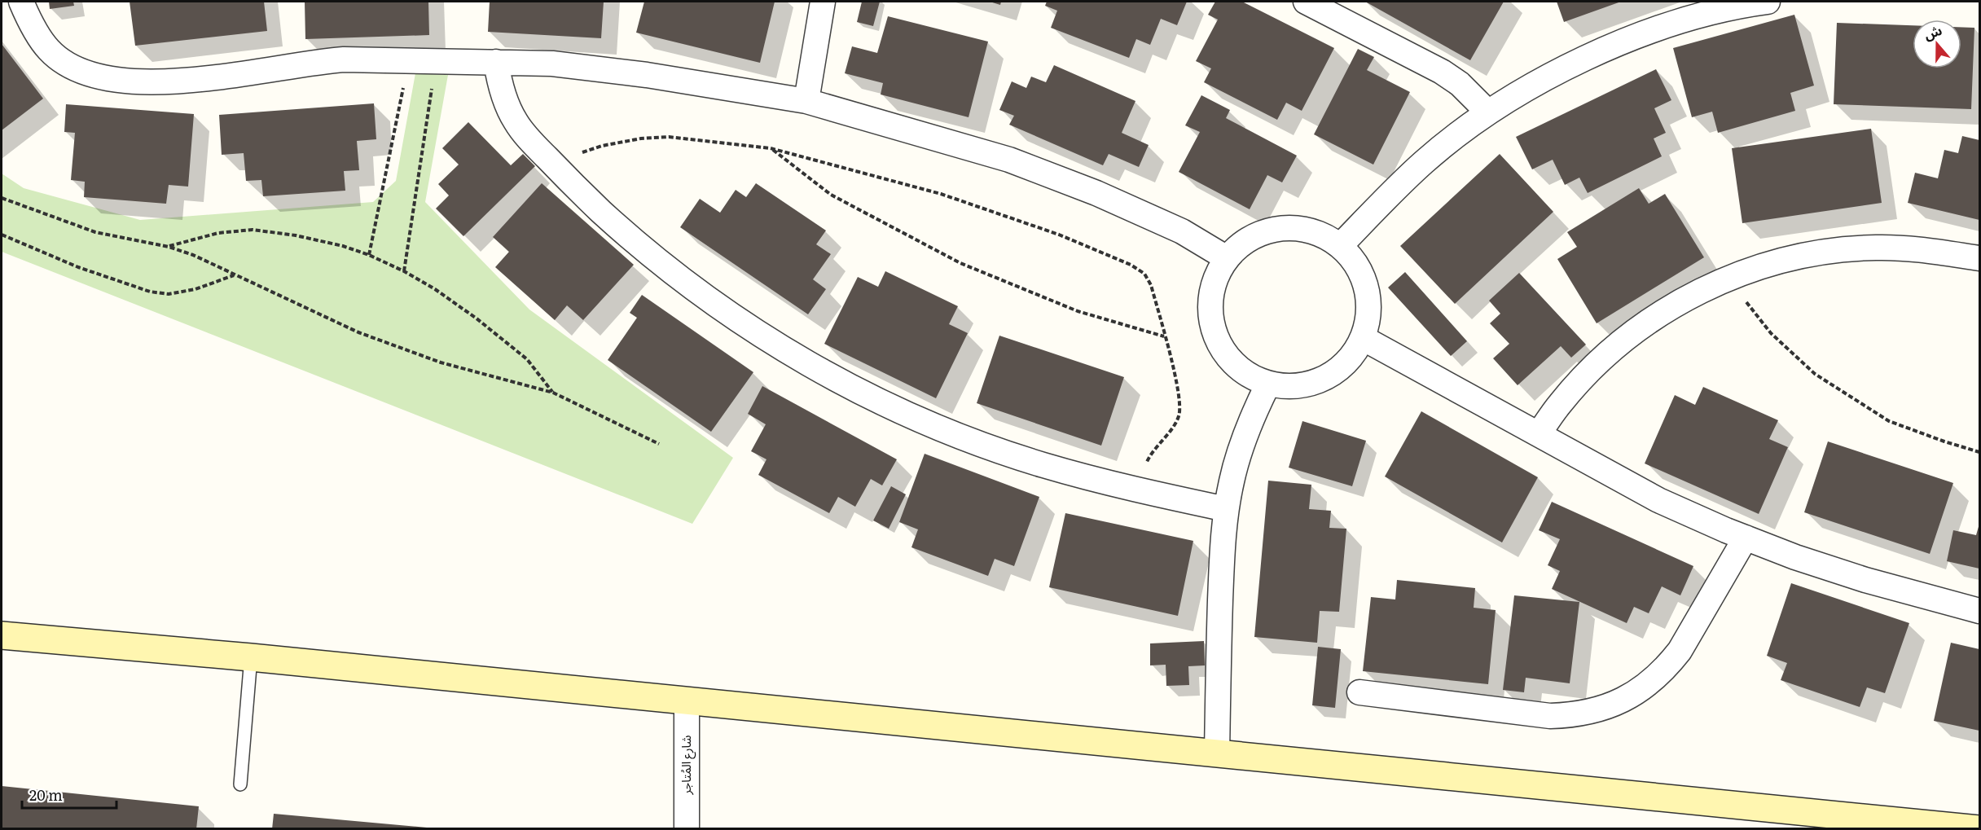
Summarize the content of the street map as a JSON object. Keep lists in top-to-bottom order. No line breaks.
{"streets":{"street":["شارع المُتاجر"]},"scale_bar":"20 m","north":"top"}
